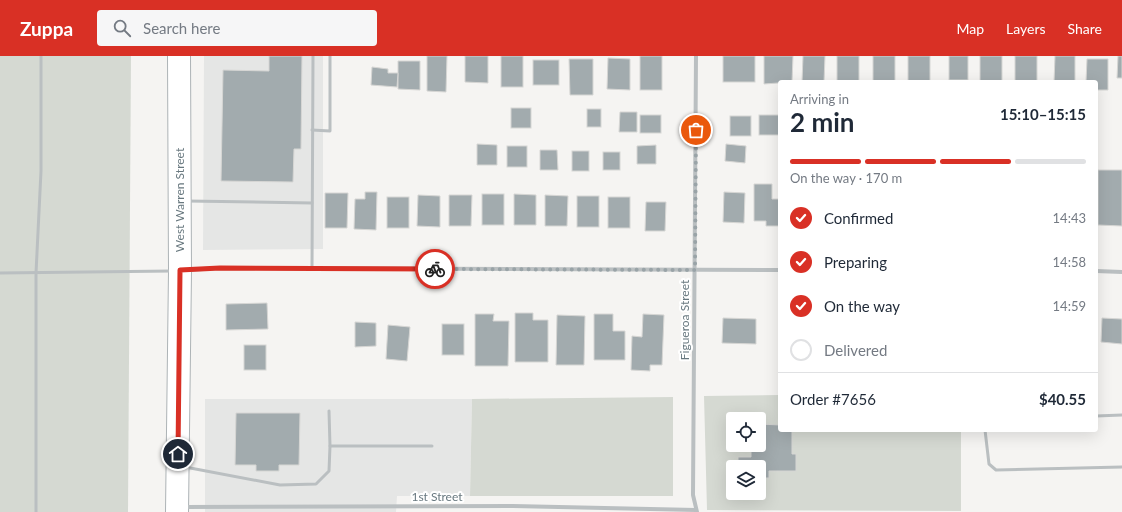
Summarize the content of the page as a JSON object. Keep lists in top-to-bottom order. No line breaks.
{"streets":{"main road":["West Warren Street"],"street":["Figueroa Street","1st Street"]},"crossings":[["West Warren Street","1st Street"],["Figueroa Street","1st Street"]],"page":{"header":"Zuppa","search":"Search here","nav":["Map","Layers","Share"],"heading":["2 min","Arriving in","15:10–15:15"],"panel":["Order #7656","$40.55"],"bar":"On the way · 170 m","list":[["Confirmed","14:43"],["Preparing","14:58"],["On the way","14:59"],"Delivered"]}}
